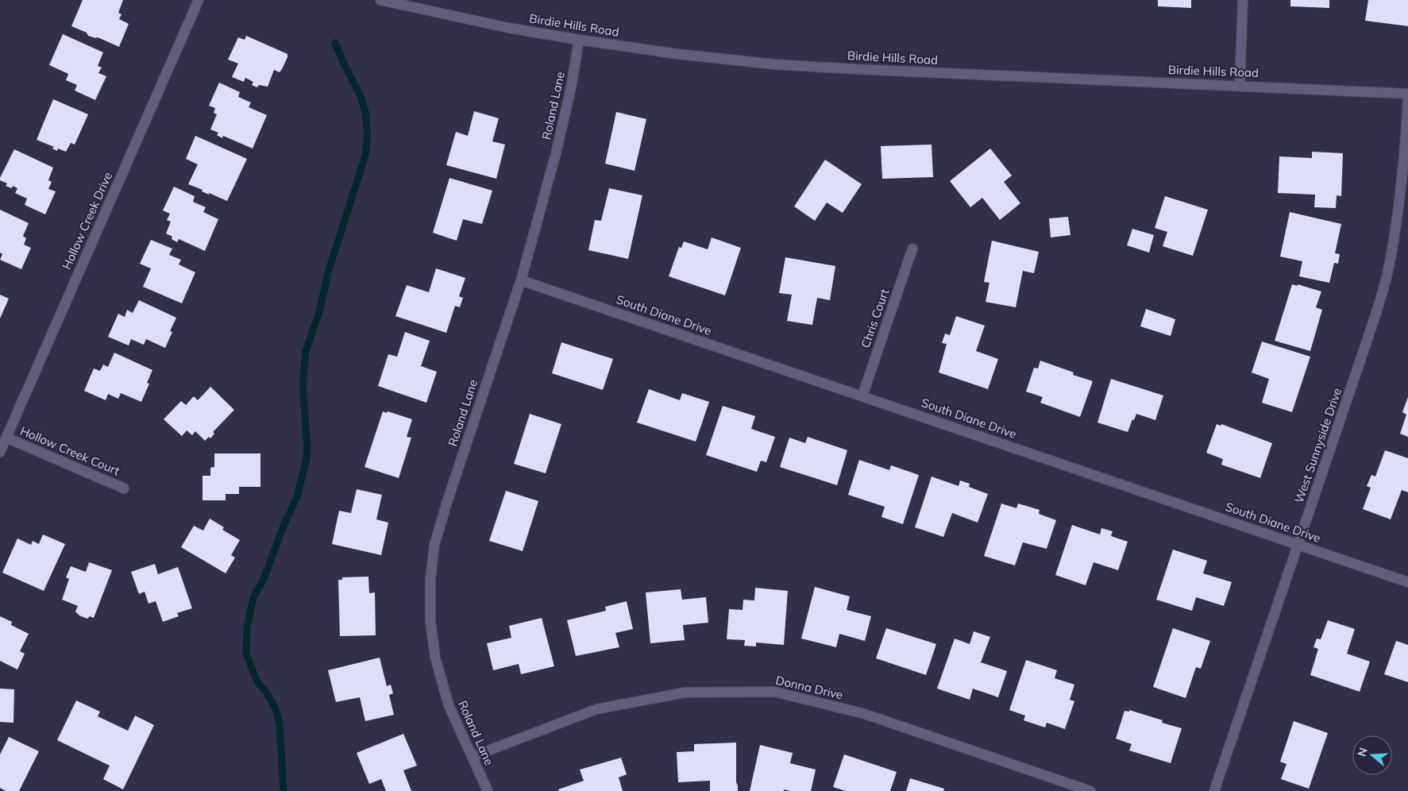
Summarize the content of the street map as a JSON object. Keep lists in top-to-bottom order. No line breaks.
{"streets":{"street":["Birdie Hills Road","Roland Lane","Hollow Creek Drive","South Diane Drive","Chris Court","West Sunnyside Drive","Hollow Creek Court","Donna Drive"]},"crossings":[["Birdie Hills Road","Roland Lane"],["Roland Lane","South Diane Drive"],["Roland Lane","Donna Drive"],["Hollow Creek Drive","Hollow Creek Court"],["South Diane Drive","Chris Court"],["South Diane Drive","West Sunnyside Drive"]],"north":"left"}
